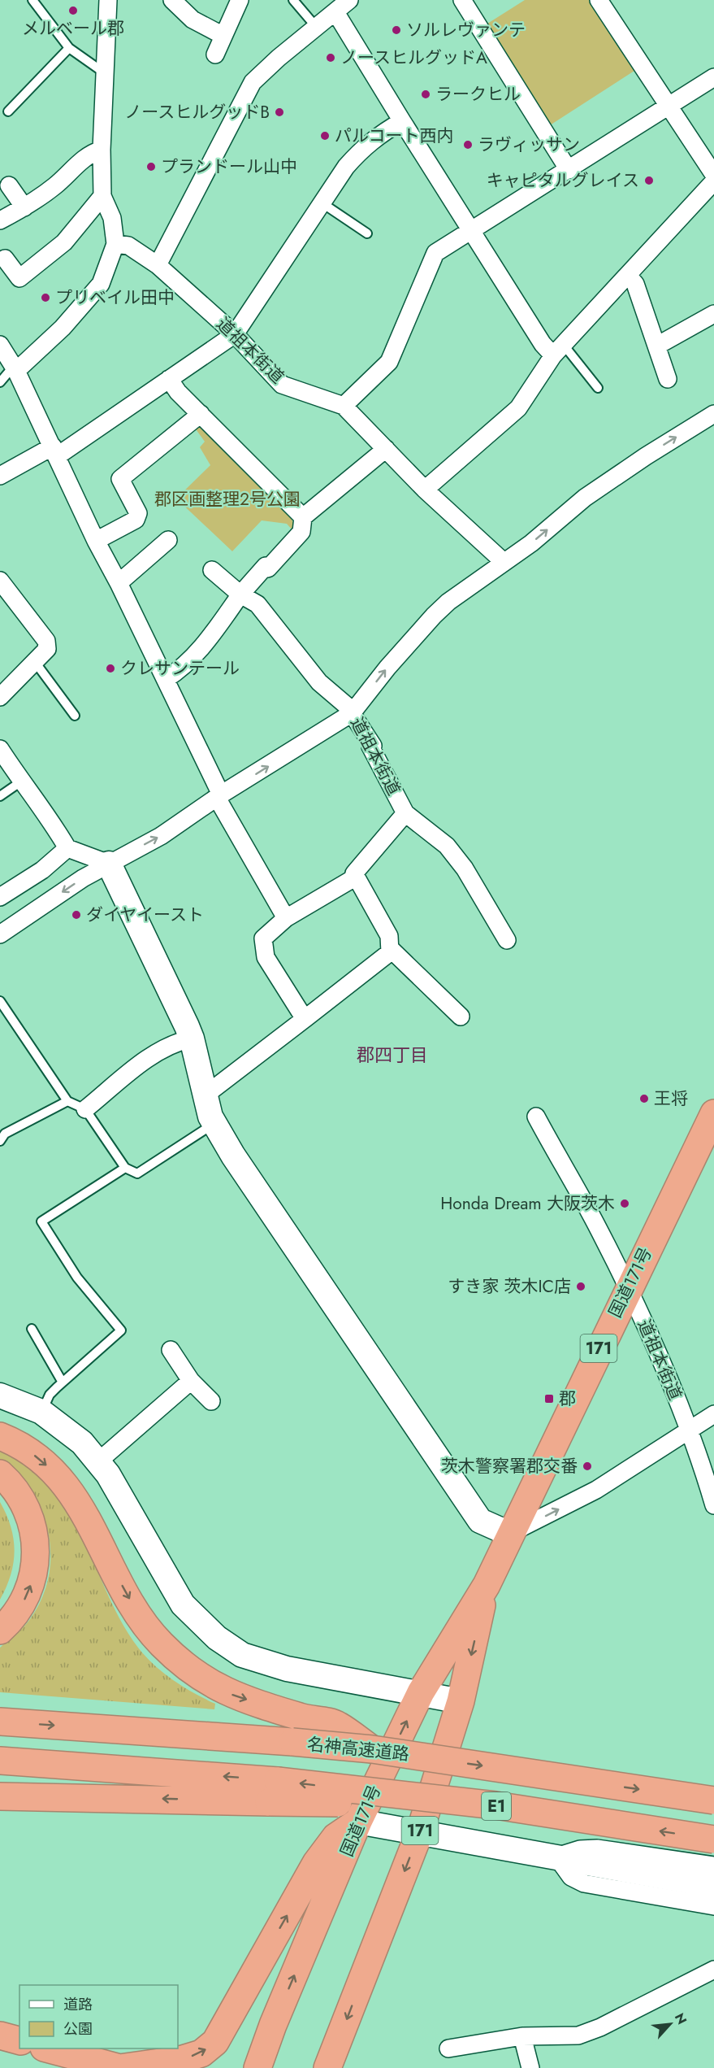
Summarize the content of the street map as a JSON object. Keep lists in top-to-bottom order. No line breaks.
{"streets":{"highway":["国道171号","171","名神高速道路","E1"],"street":["道祖本街道"]},"crossings":[["道祖本街道","国道171号"]],"districts":["郡四丁目"],"parks":["郡区画整理2号公園"],"places":{"other":["メルベール郡","ソルレヴァンテ","ノースヒルグッドA","ラークヒル","ノースヒルグッドB","パルコート西内","ラヴィッサン","プランドール山中","キャピタルグレイス","プリベイル田中","クレサンテール","ダイヤイースト","王将","Honda Dream 大阪茨木","すき家 茨木IC店","茨木警察署郡交番"],"transit":["郡"]},"legend":["道路","公園"],"north":"top right"}
